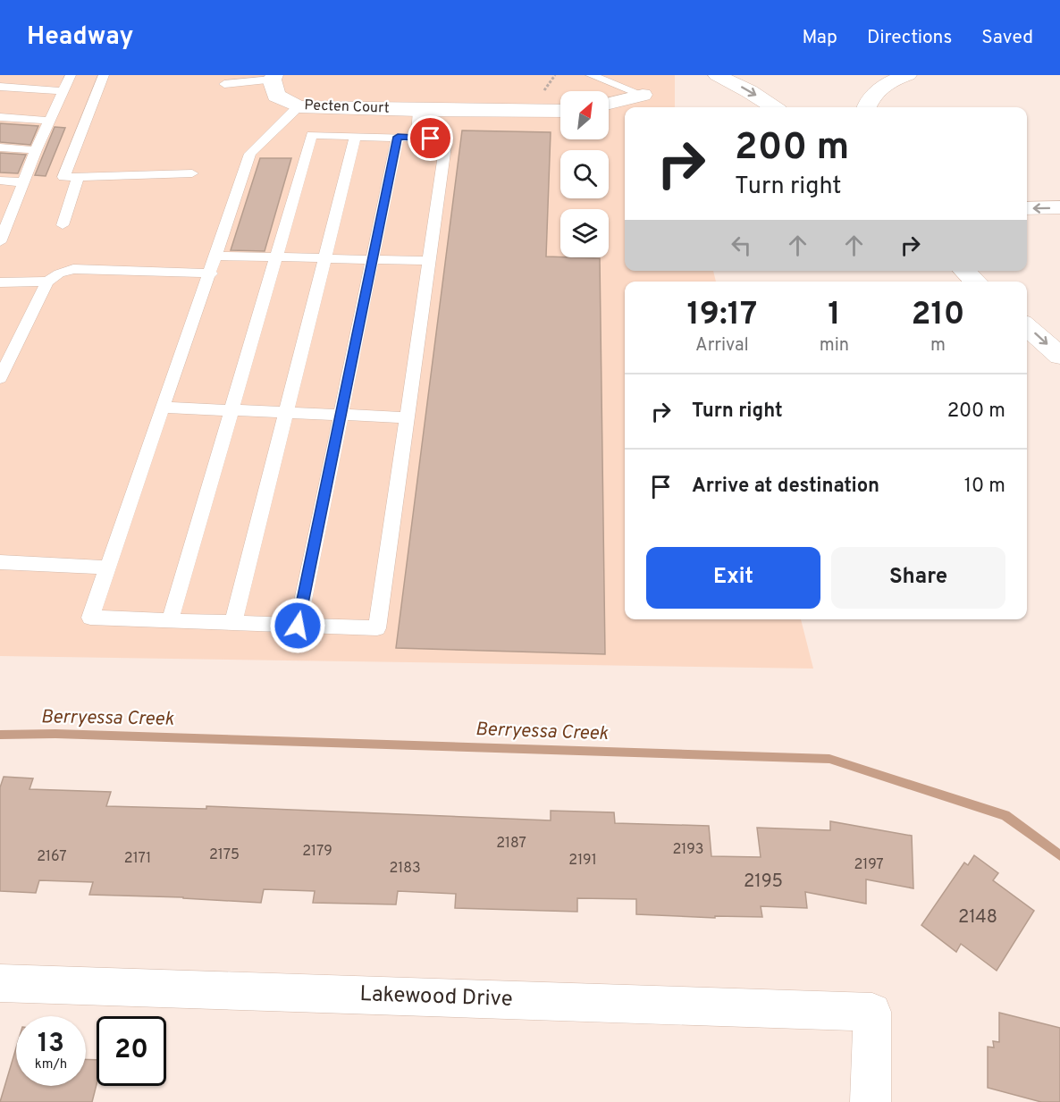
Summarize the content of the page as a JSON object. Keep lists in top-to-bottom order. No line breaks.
{"streets":{"main road":["Pecten Court","Lakewood Drive"]},"water":["Berryessa Creek"],"house_numbers":["2187","2193","2179","2175","2167","2171","2191","2197","2183","2195","2148"],"north":"top right","page":{"header":"Headway","nav":["Map","Directions","Saved"],"turn":["200 m","Turn right"],"eta":["19:17","Arrival","1","min","210","m"],"list":[{"name":"Turn right","value":"200 m"},{"name":"Arrive at destination","value":"10 m"}],"buttons":["Exit","Share"],"speed":"13 km/h","limit":"20"}}
